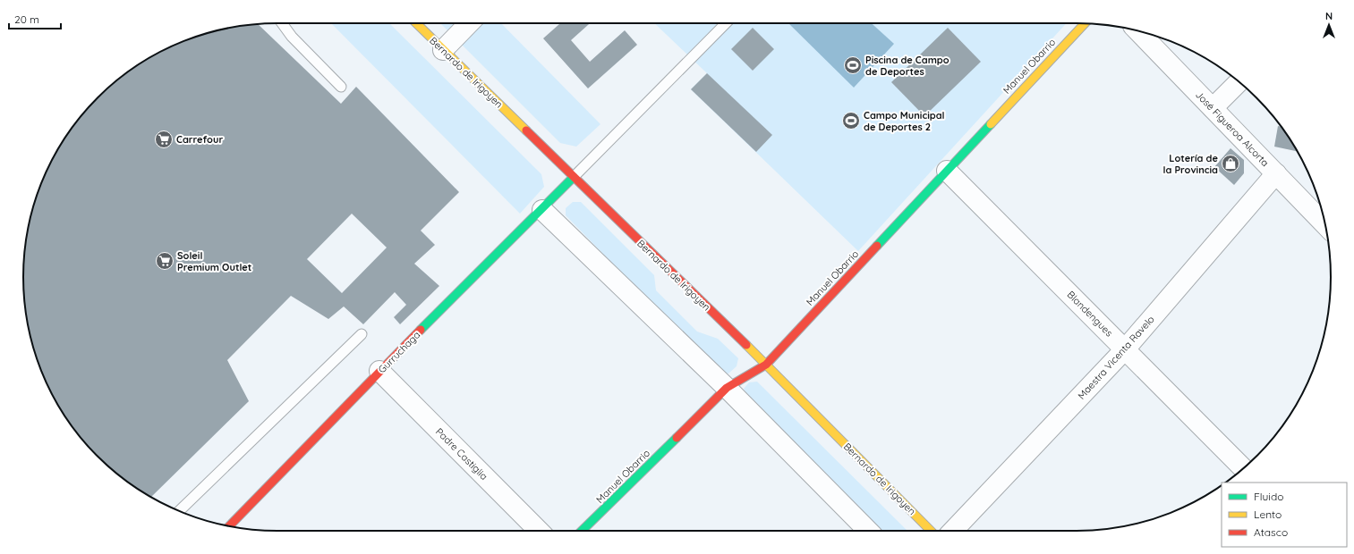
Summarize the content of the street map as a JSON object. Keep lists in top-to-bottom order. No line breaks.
{"streets":{"street":["Manuel Obarrio","Bernardo de Irigoyen","José Figueroa Alcorta","Blandengues","Gurruchaga","Maestra Vicenta Ravelo","Padre Castiglia"]},"crossings":[["Manuel Obarrio","Bernardo de Irigoyen"],["Manuel Obarrio","Blandengues"],["Bernardo de Irigoyen","Gurruchaga"],["José Figueroa Alcorta","Maestra Vicenta Ravelo"],["Blandengues","Maestra Vicenta Ravelo"],["Gurruchaga","Padre Castiglia"]],"places":{"sports":["Piscina de Campo de Deportes","Campo Municipal de Deportes 2"],"supermarket":["Carrefour","Soleil Premium Outlet"],"shop":["Lotería de la Provincia"]},"legend":["Fluido","Lento","Atasco"],"scale_bar":"20 m","north":"top"}
